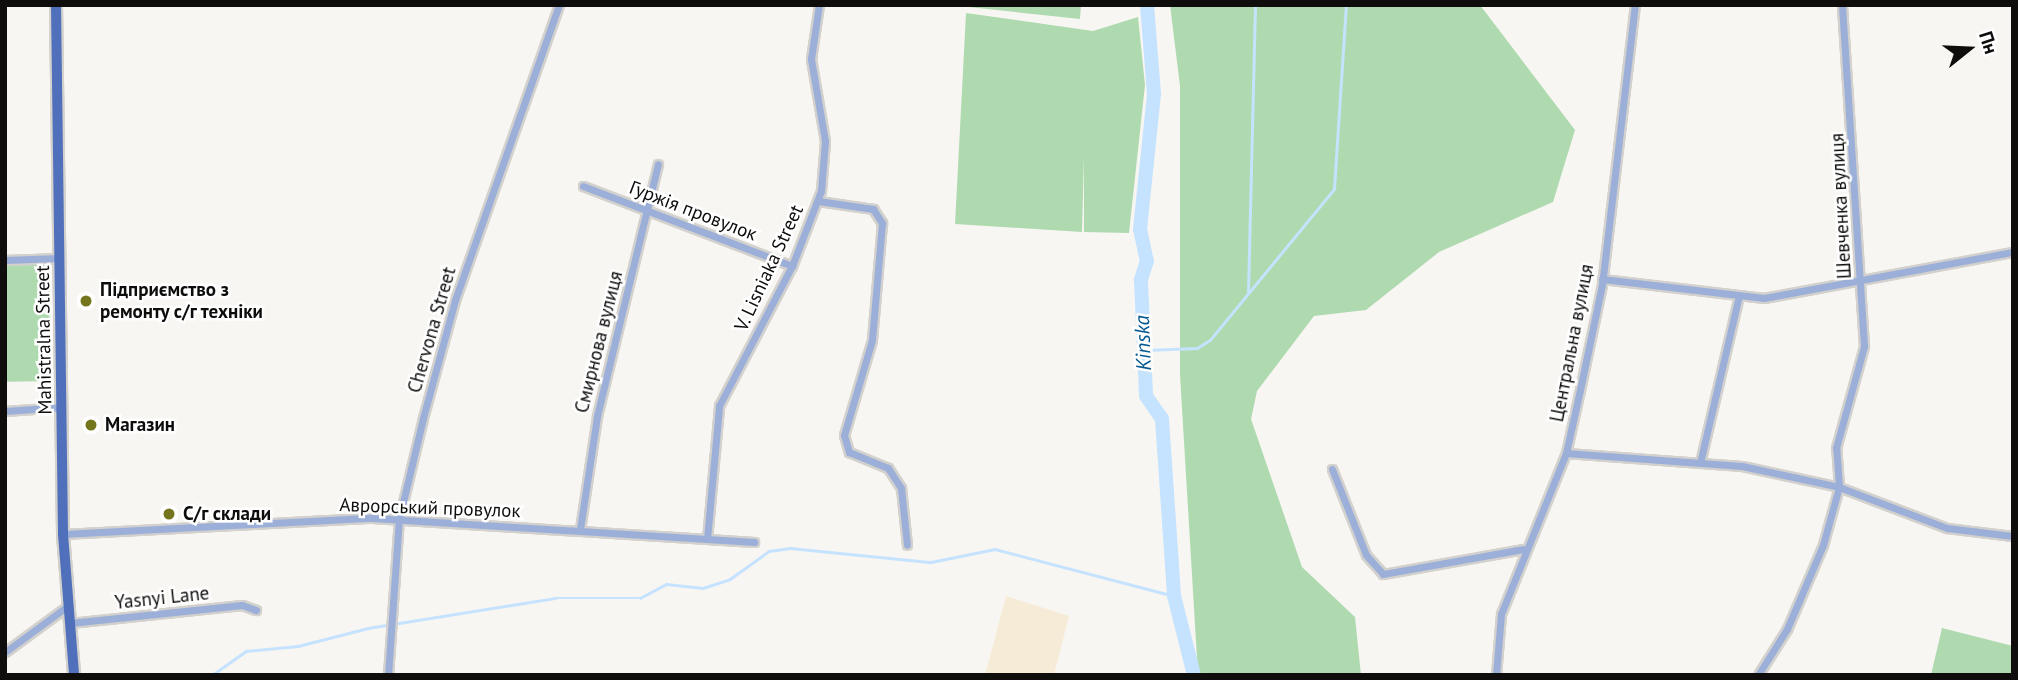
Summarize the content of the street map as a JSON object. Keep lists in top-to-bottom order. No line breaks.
{"streets":{"main road":["Mahistralna Street"],"street":["Шевченка вулиця","Гуржія провулок","V. Lisniaka Street","Chervona Street","Смирнова вулиця","Центральна вулиця","Аврорський провулок","Yasnyi Lane"]},"crossings":[["Гуржія провулок","V. Lisniaka Street"],["Гуржія провулок","Смирнова вулиця"],["V. Lisniaka Street","Аврорський провулок"],["Chervona Street","Аврорський провулок"],["Mahistralna Street","Аврорський провулок"],["Mahistralna Street","Yasnyi Lane"],["Смирнова вулиця","Аврорський провулок"]],"water":["Kinska"],"places":["Підприємство з ремонту с/г техніки","Магазин","С/г склади"],"north":"right"}
